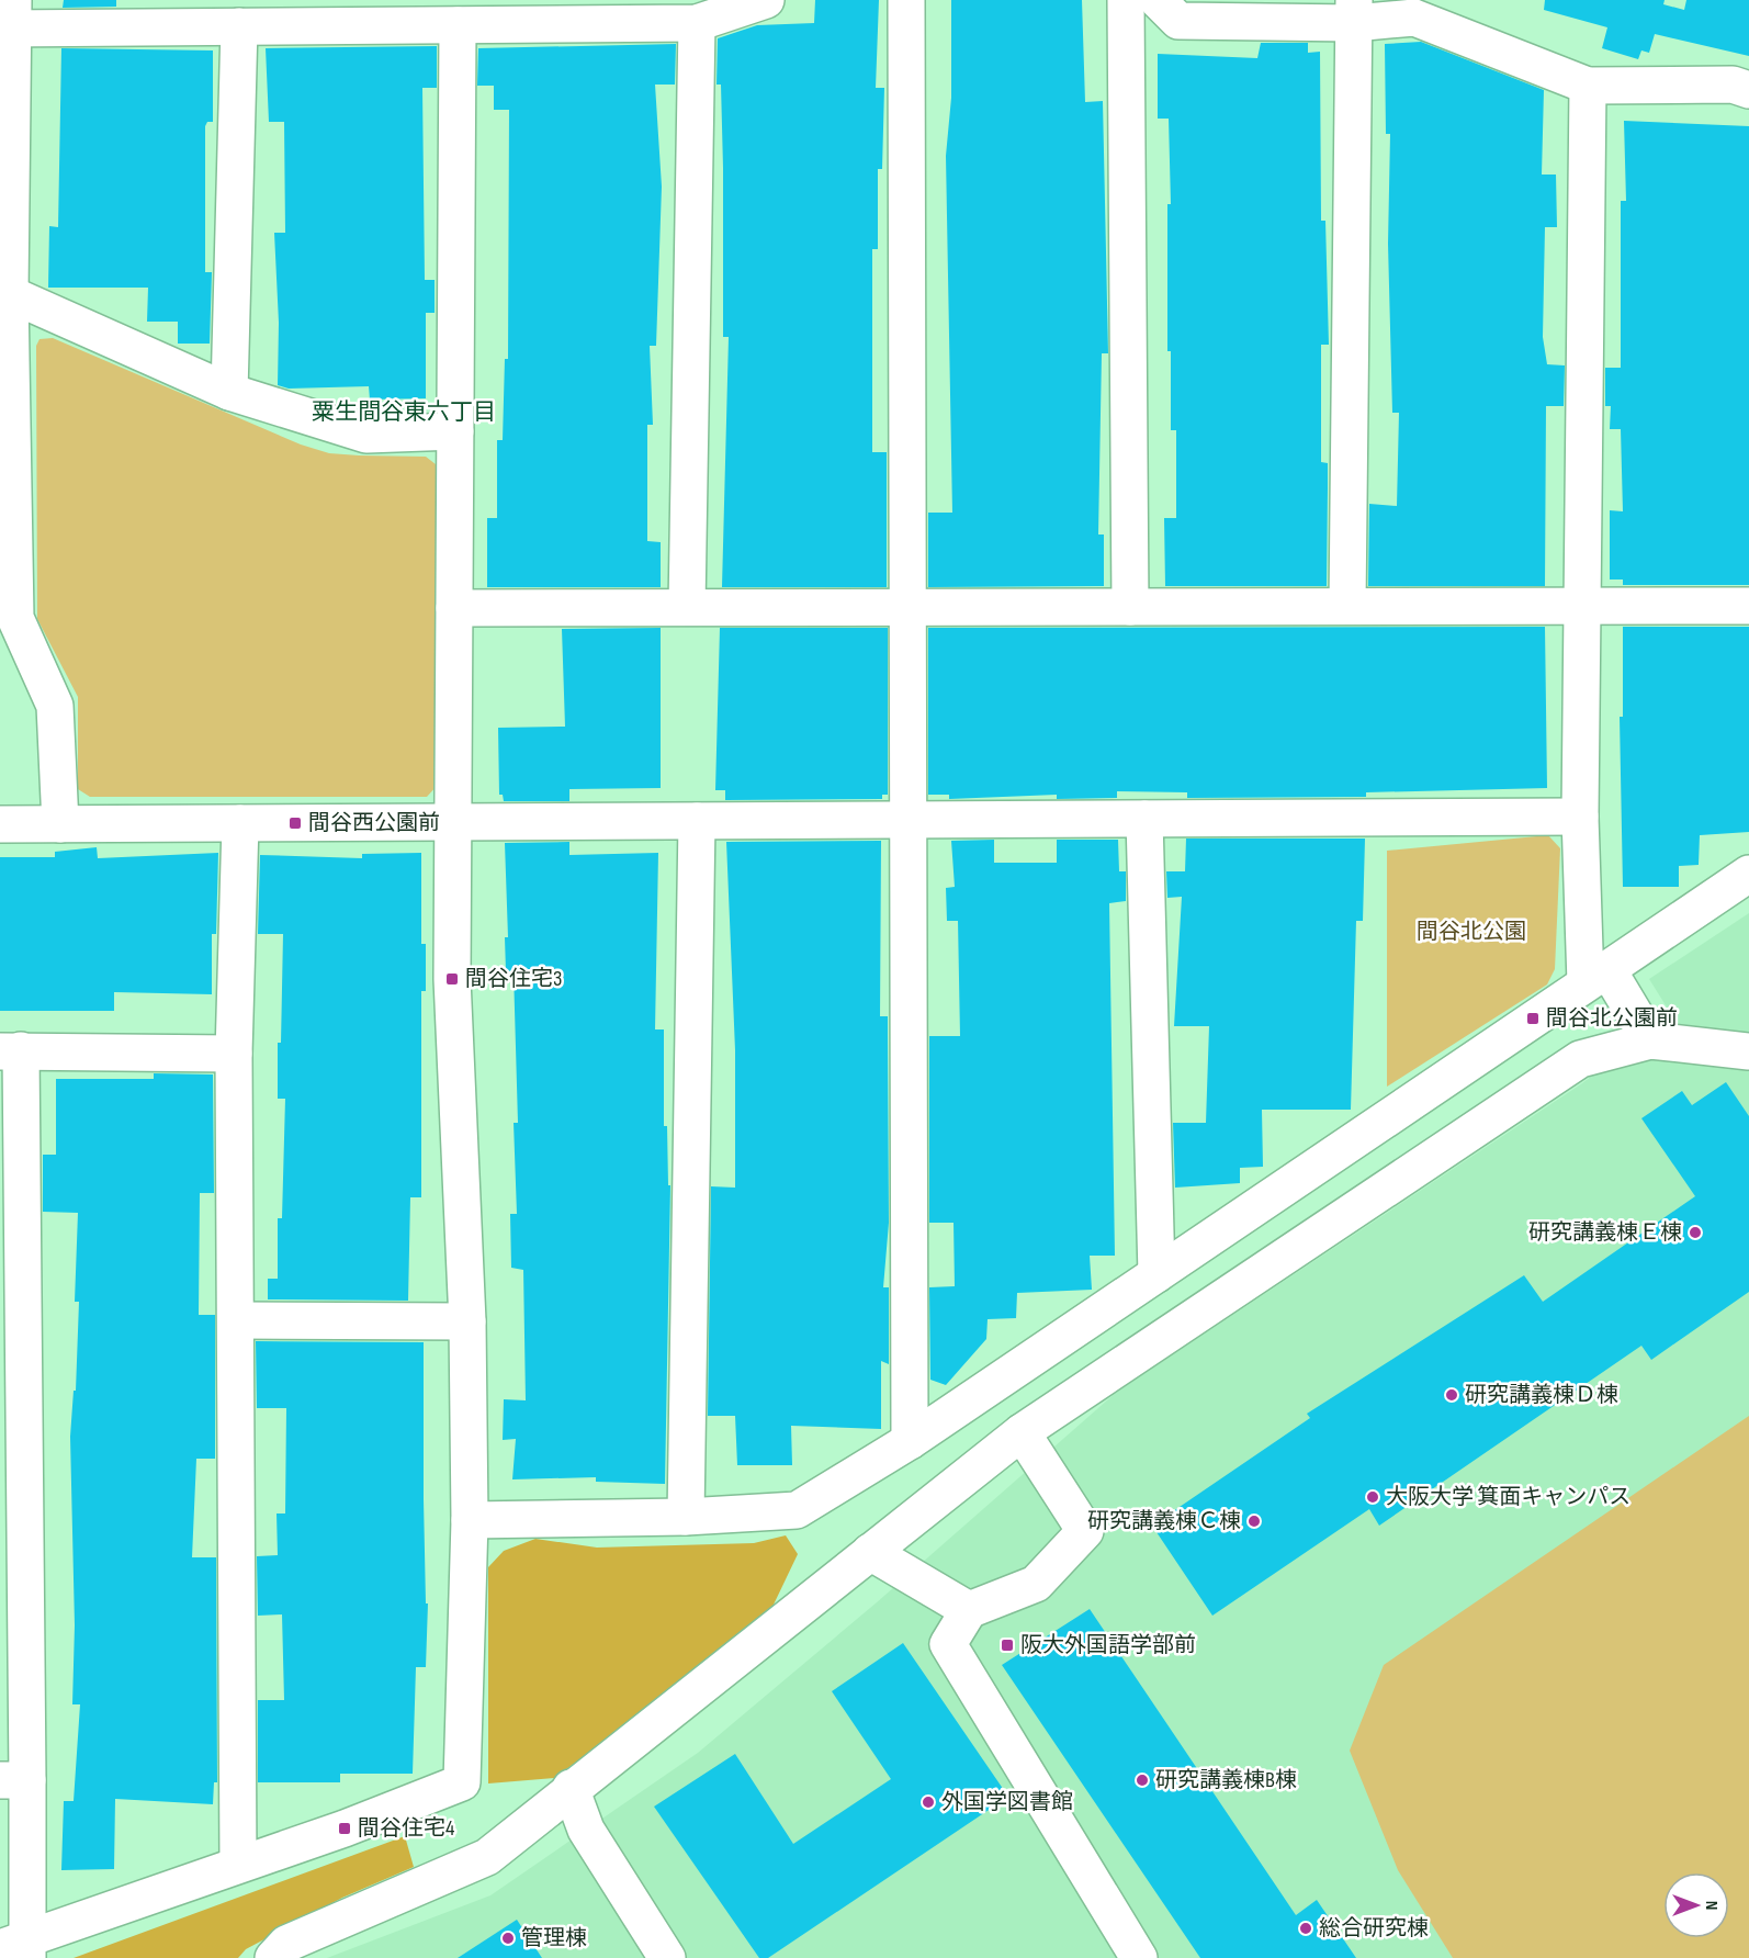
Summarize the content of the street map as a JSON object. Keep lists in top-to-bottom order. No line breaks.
{"districts":["粟生間谷東六丁目"],"parks":["間谷北公園"],"places":{"transit":["間谷西公園前","間谷住宅3","間谷北公園前","阪大外国語学部前","間谷住宅4"],"other":["研究講義棟Ｅ棟","研究講義棟Ｄ棟","大阪大学 箕面キャンパス","研究講義棟Ｃ棟","研究講義棟B棟","外国学図書館","総合研究棟","管理棟"]},"north":"right"}
